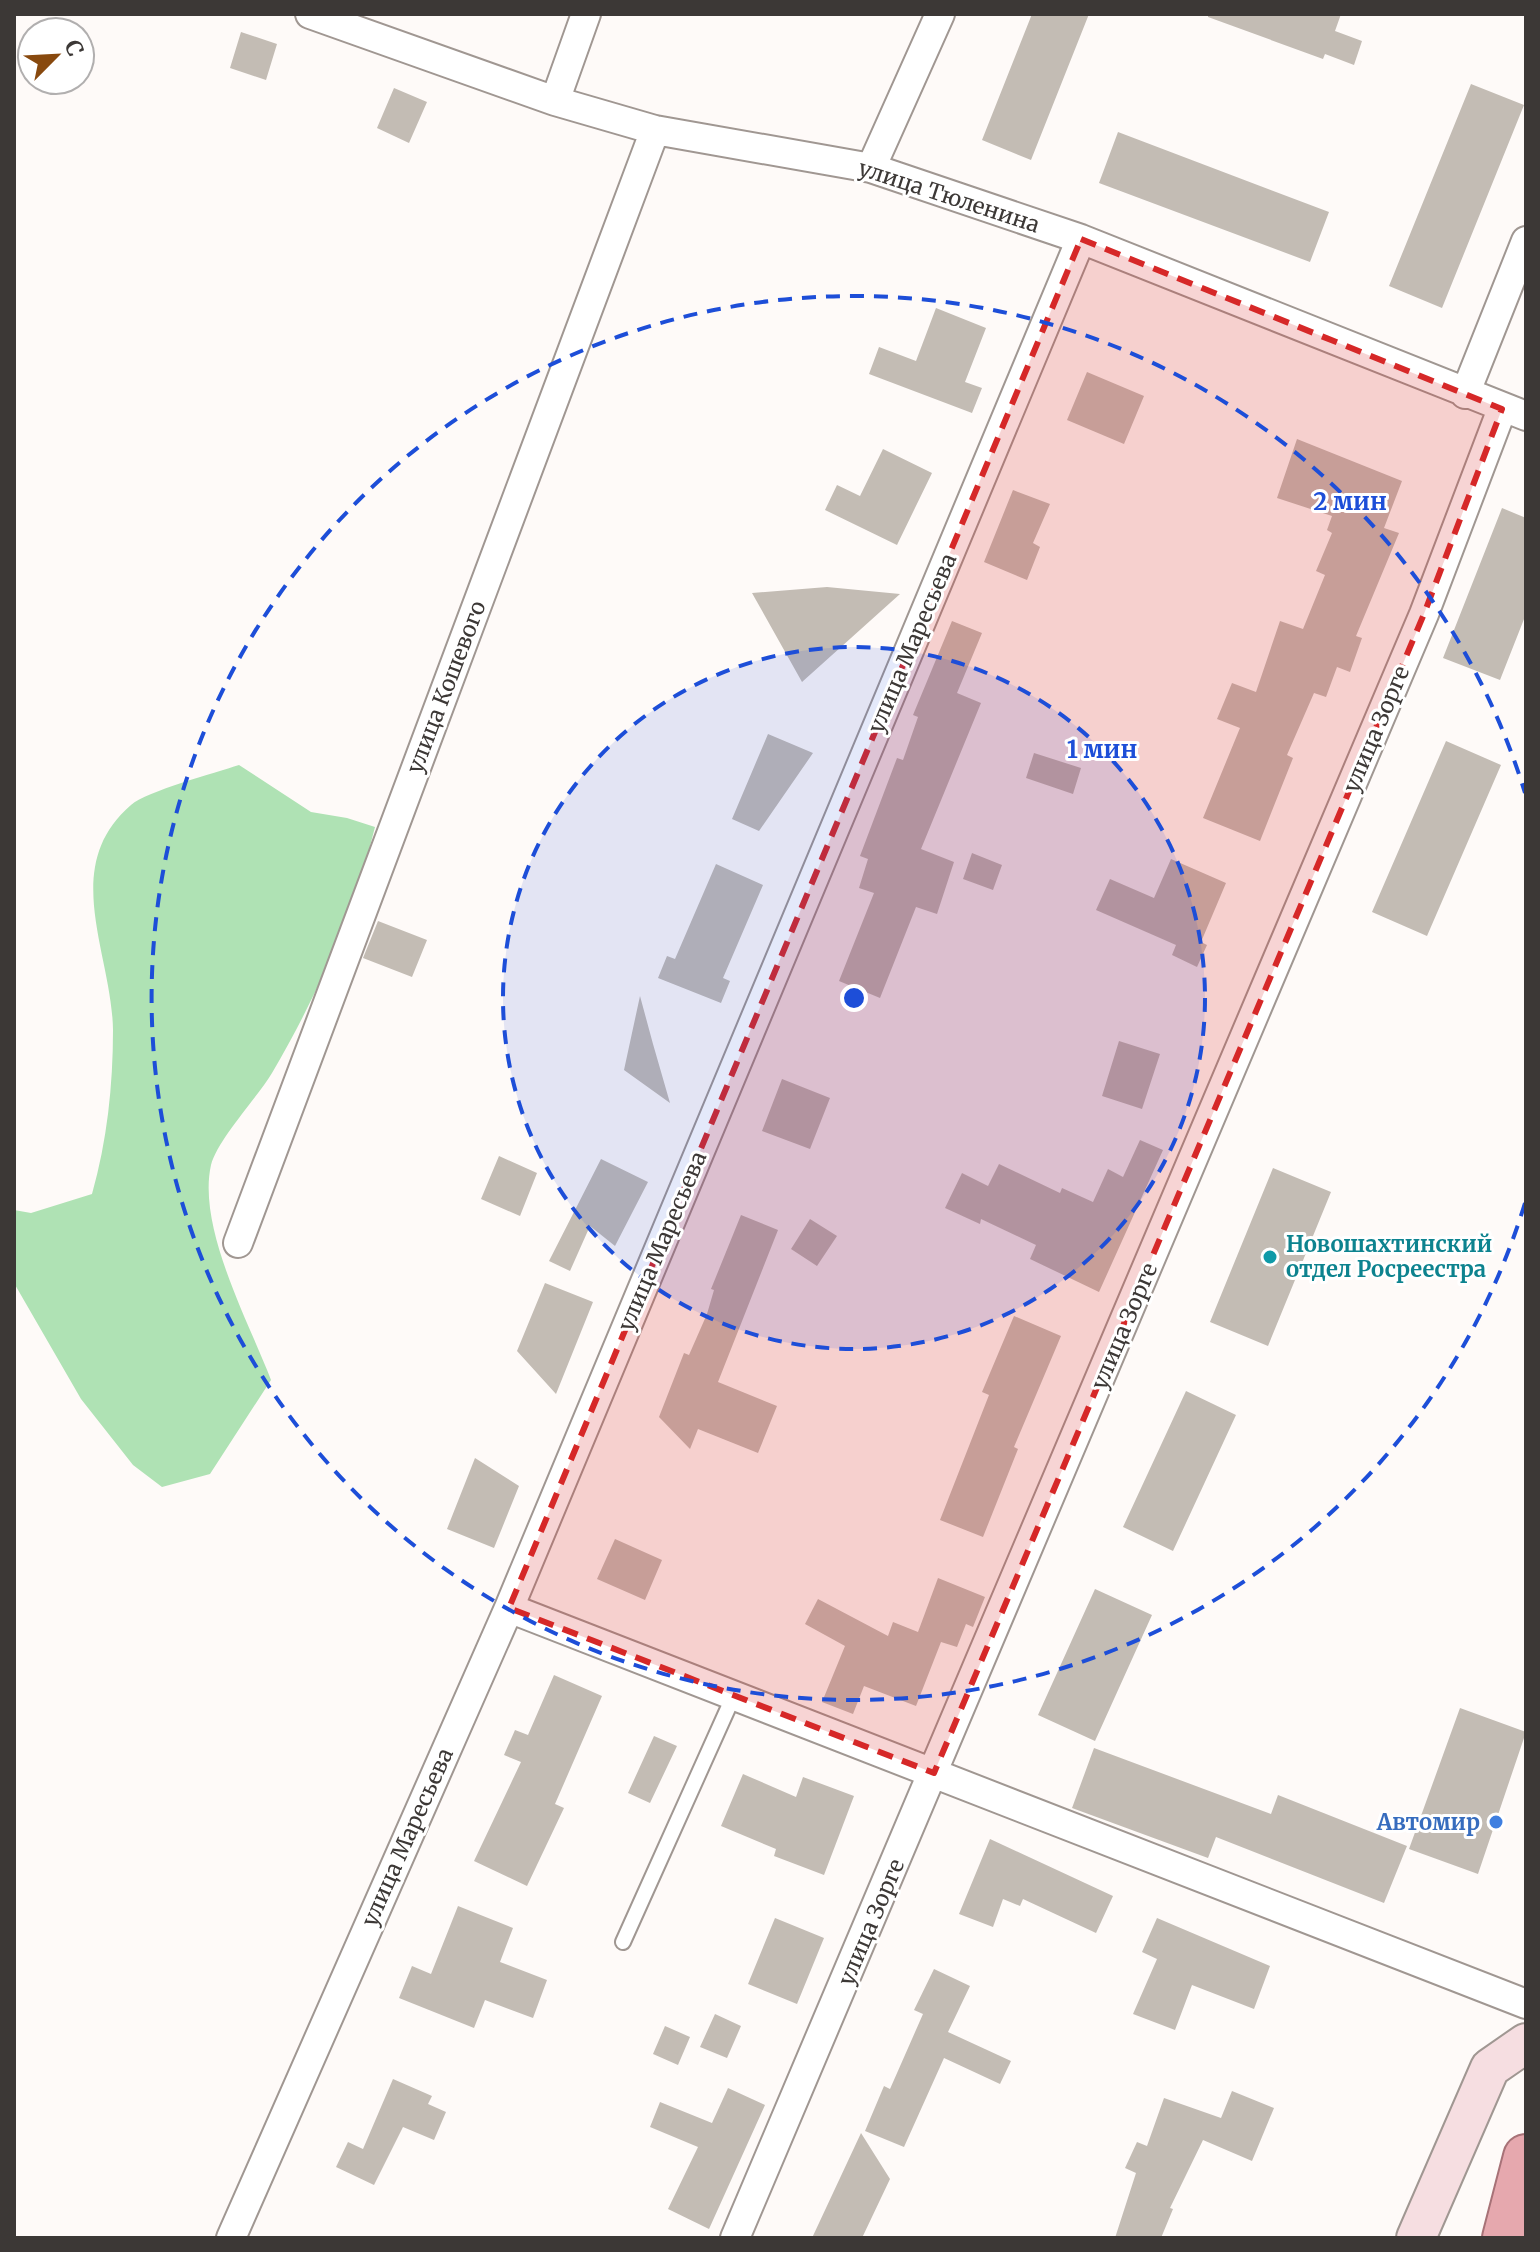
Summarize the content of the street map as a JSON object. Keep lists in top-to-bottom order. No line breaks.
{"streets":{"street":["улица Тюленина","улица Маресьева","улица Кошевого","улица Зорге"]},"crossings":[["улица Тюленина","улица Маресьева"],["улица Тюленина","улица Кошевого"],["улица Тюленина","улица Зорге"]],"places":["Новошахтинский отдел Росреестра","Автомир"],"north":"top right","rings":["2 мин","1 мин"]}
